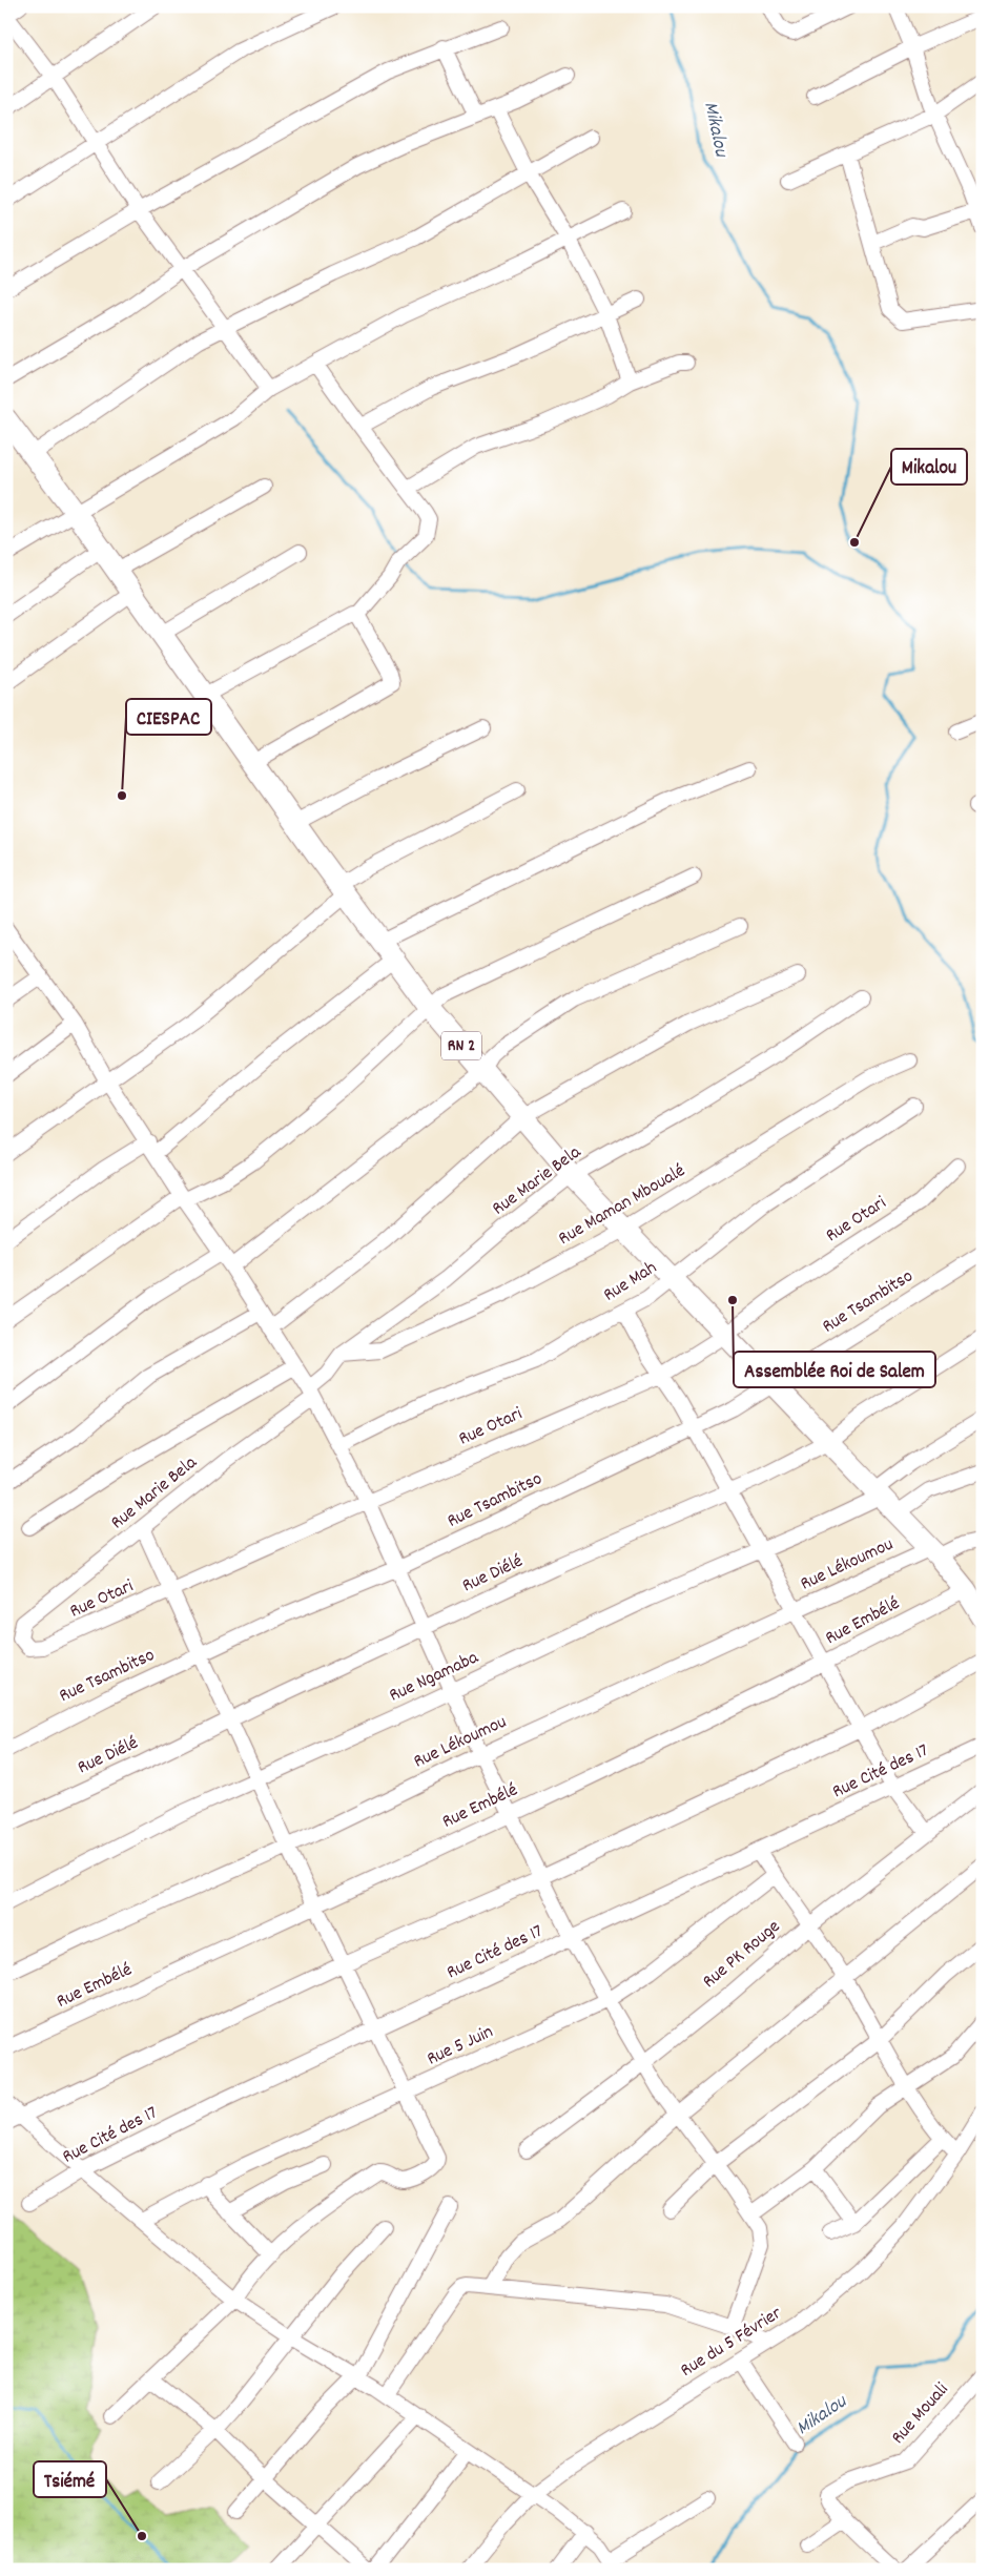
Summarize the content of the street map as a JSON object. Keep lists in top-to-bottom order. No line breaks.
{"streets":{"highway":["RN 2"],"street":["Rue Marie Bela","Rue Maman Mboualé","Rue Otari","Rue Mah","Rue Tsambitso","Rue Lékoumou","Rue Diélé","Rue Embélé","Rue Ngamaba","Rue Cité des 17","Rue PK Rouge","Rue 5 Juin","Rue du 5 Février","Rue Mouali"]},"crossings":[["RN 2","Rue Marie Bela"],["RN 2","Rue Maman Mboualé"],["RN 2","Rue Otari"],["RN 2","Rue Mah"],["RN 2","Rue Tsambitso"],["RN 2","Rue Lékoumou"],["RN 2","Rue Diélé"],["RN 2","Rue Embélé"],["RN 2","Rue Ngamaba"],["Rue Marie Bela","Rue Maman Mboualé"],["Rue Marie Bela","Rue Otari"]],"water":["Mikalou"],"places":["Mikalou","CIESPAC","Assemblée Roi de Salem","Tsiémé"]}
